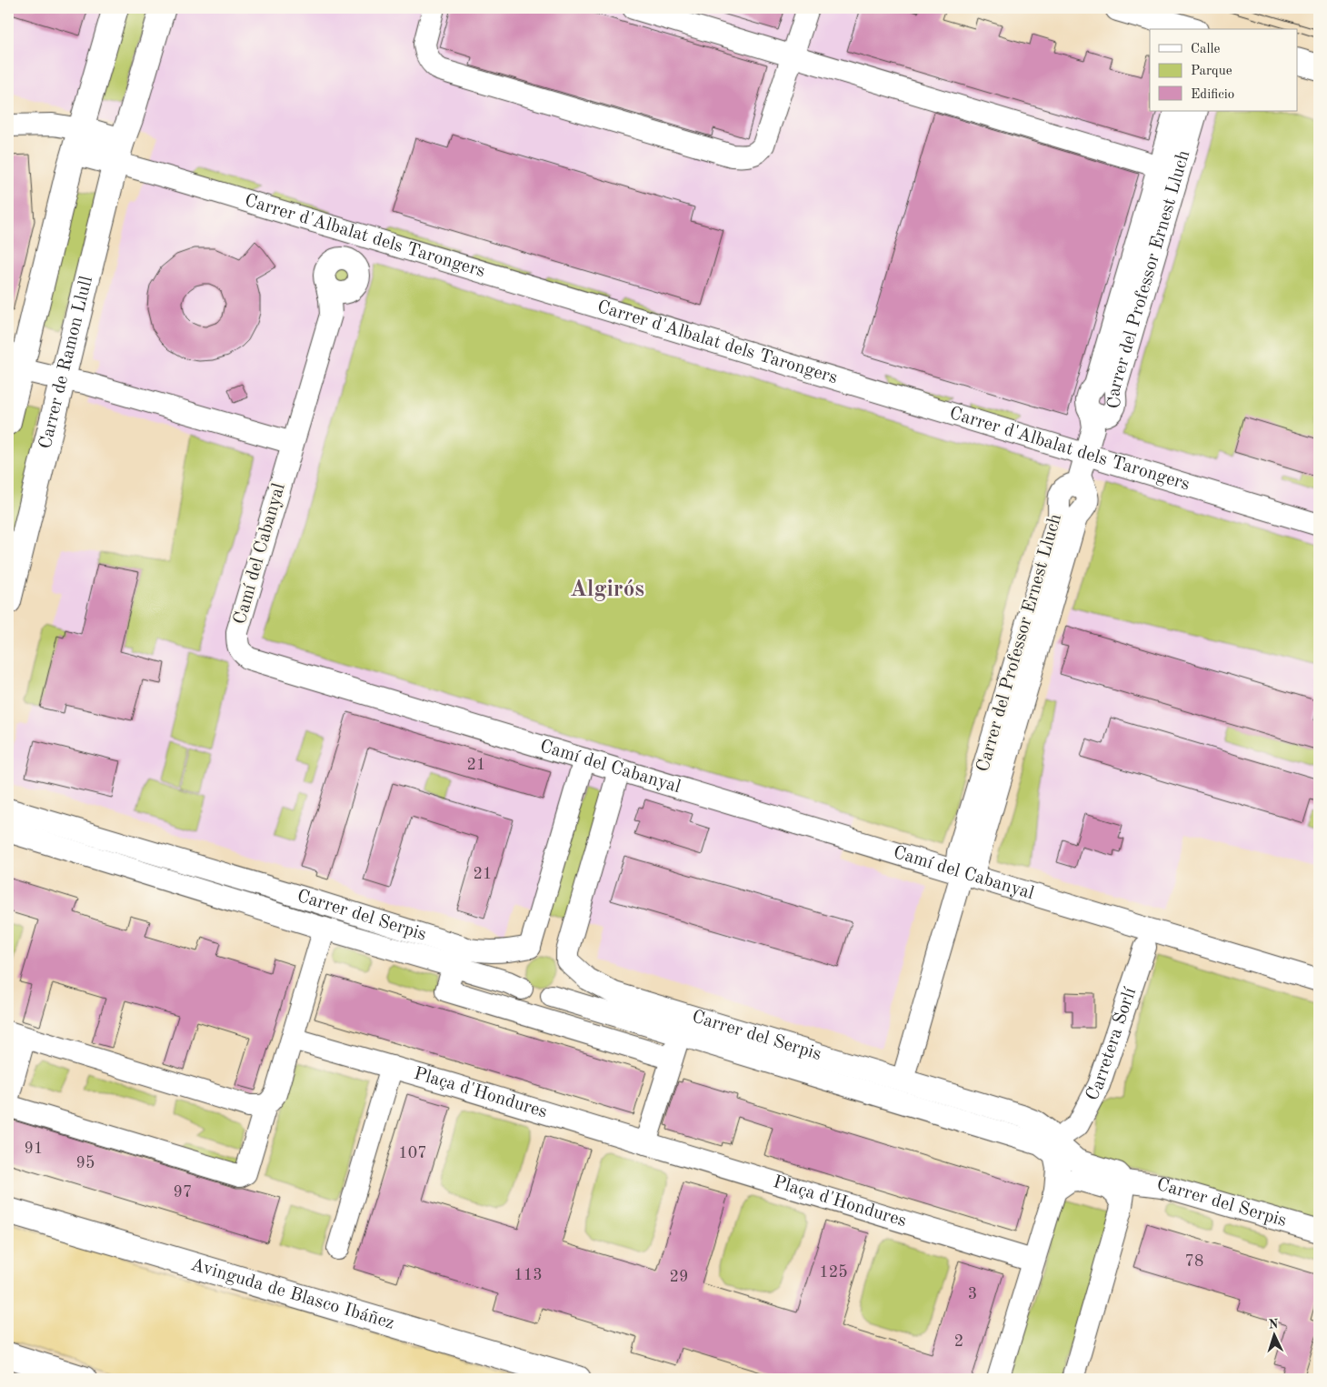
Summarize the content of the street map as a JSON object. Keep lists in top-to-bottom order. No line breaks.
{"streets":{"main road":["Carrer de Ramon Llull","Avinguda de Blasco Ibáñez"],"street":["Carrer d'Albalat dels Tarongers","Carrer del Professor Ernest Lluch","Camí del Cabanyal","Carrer del Serpis","Carretera Sorlí","Plaça d'Hondures"]},"crossings":[["Carrer d'Albalat dels Tarongers","Carrer del Professor Ernest Lluch"],["Carrer d'Albalat dels Tarongers","Carrer de Ramon Llull"],["Carrer del Professor Ernest Lluch","Camí del Cabanyal"],["Carrer del Professor Ernest Lluch","Carrer del Serpis"]],"districts":["Algirós"],"house_numbers":["21","21","91","107","95","97","78","125","113","29","3","2"],"legend":["Calle","Parque","Edificio"],"north":"top"}
